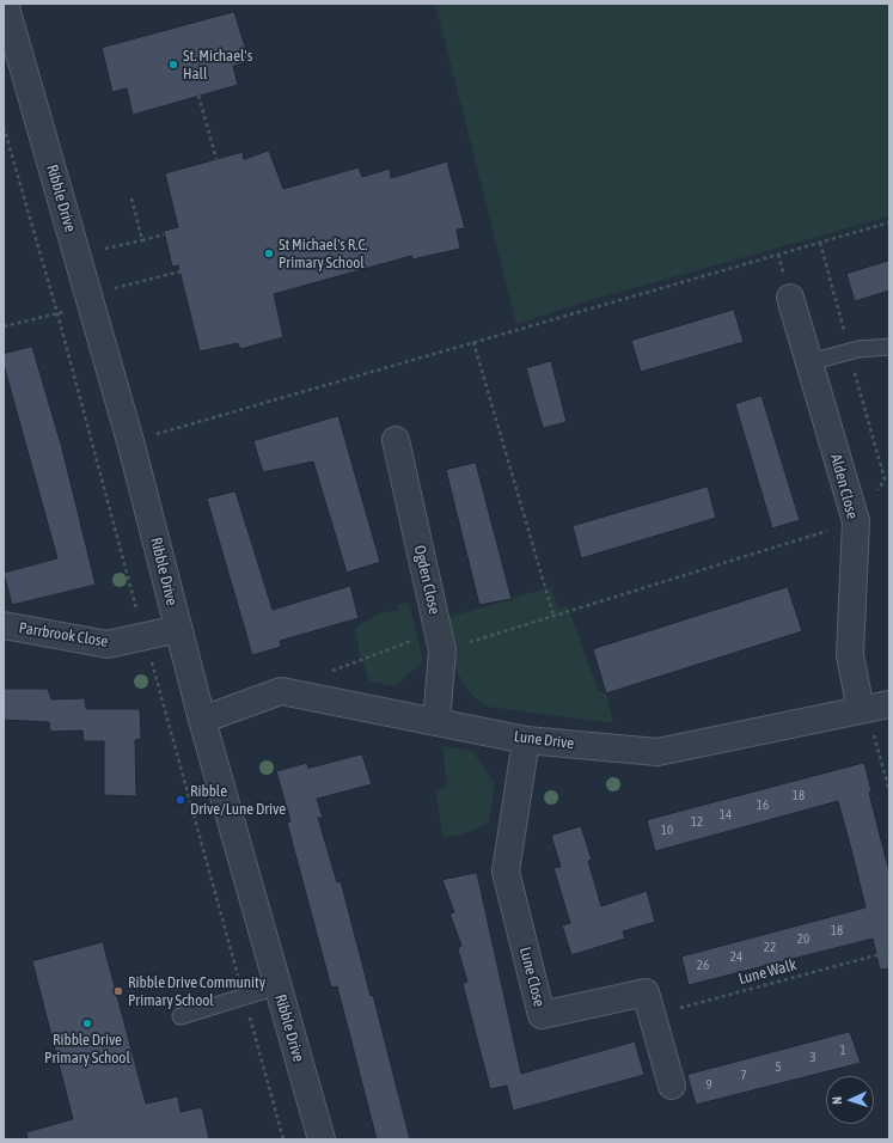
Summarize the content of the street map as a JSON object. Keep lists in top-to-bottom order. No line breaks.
{"streets":{"street":["Ribble Drive","Alden Close","Ogden Close","Parrbrook Close","Lune Drive","Lune Close"],"path":["Lune Walk"]},"crossings":[["Ribble Drive","Parrbrook Close"],["Ribble Drive","Lune Drive"],["Alden Close","Lune Drive"],["Ogden Close","Lune Drive"],["Lune Drive","Lune Close"],["Lune Walk","Lune Close"]],"places":["St. Michael's Hall","St Michael's R.C. Primary School","Ribble Drive/Lune Drive","Ribble Drive Community Primary School","Ribble Drive Primary School"],"house_numbers":["18","16","14","12","10","18","20","22","24","26","1","3","5","7","9"],"north":"left"}
